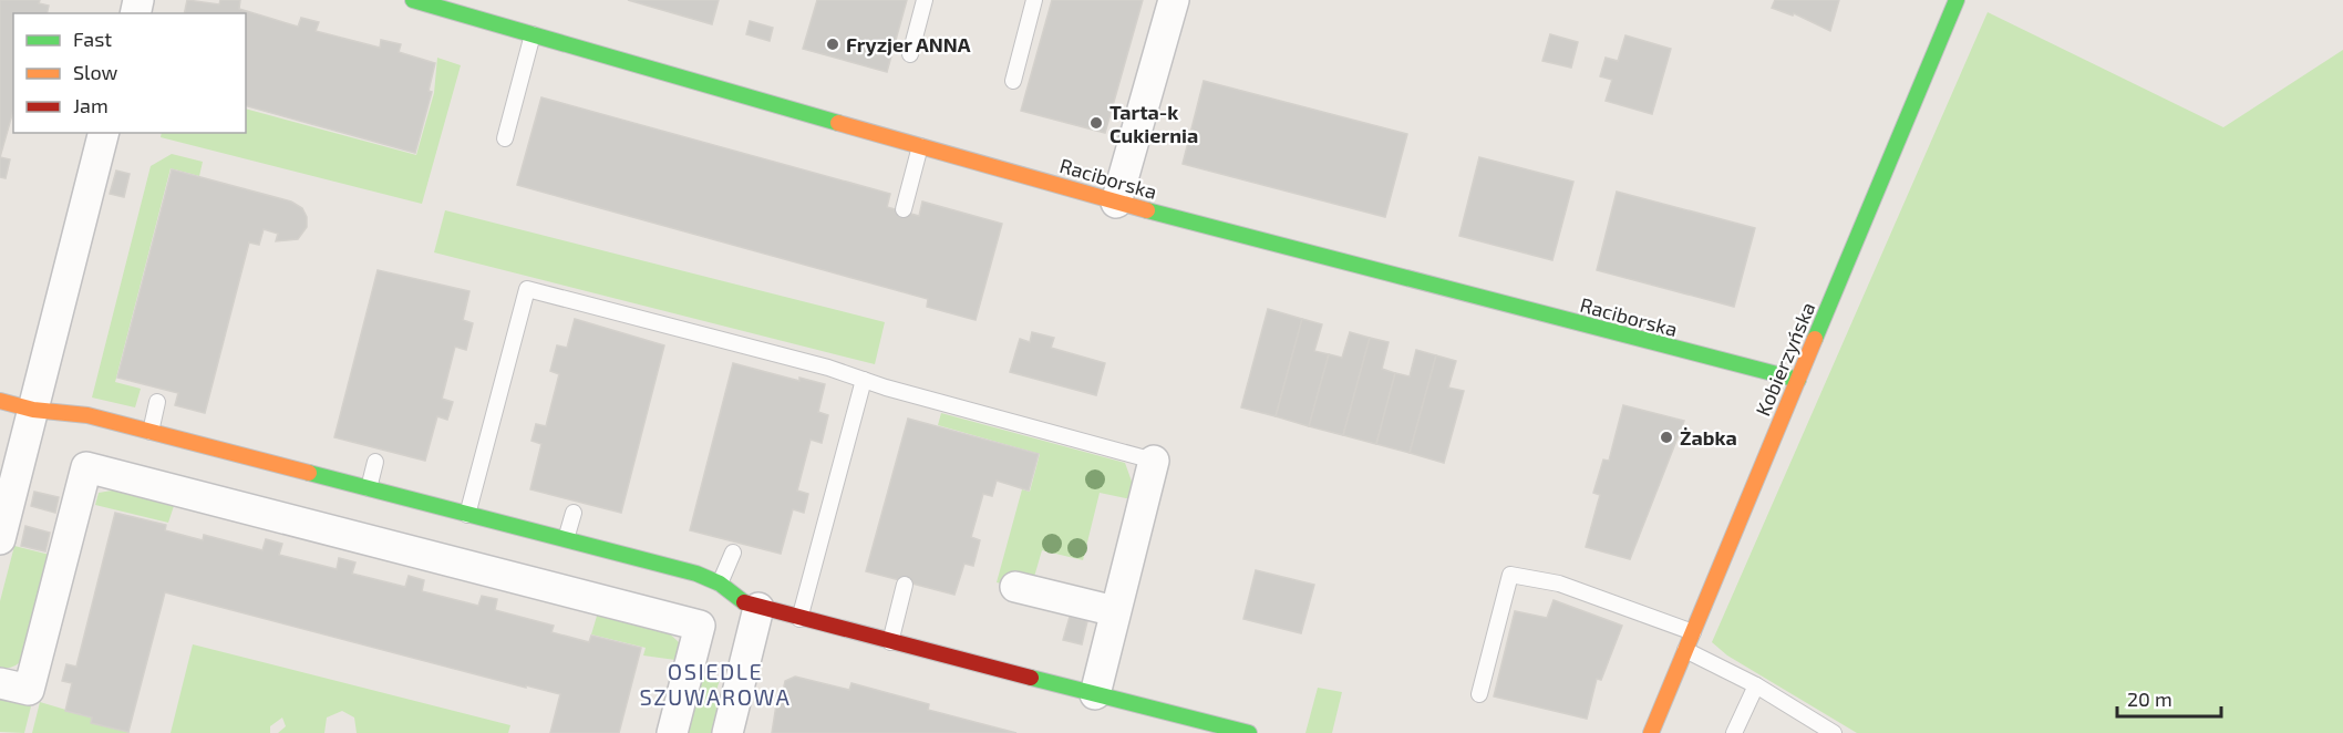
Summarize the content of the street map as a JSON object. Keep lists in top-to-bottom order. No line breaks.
{"streets":{"street":["Raciborska","Kobierzyńska"]},"crossings":[["Raciborska","Kobierzyńska"]],"districts":["OSIEDLE SZUWAROWA"],"places":["Fryzjer ANNA","Tarta-k Cukiernia","Żabka"],"legend":["Fast","Slow","Jam"],"scale_bar":"20 m"}
